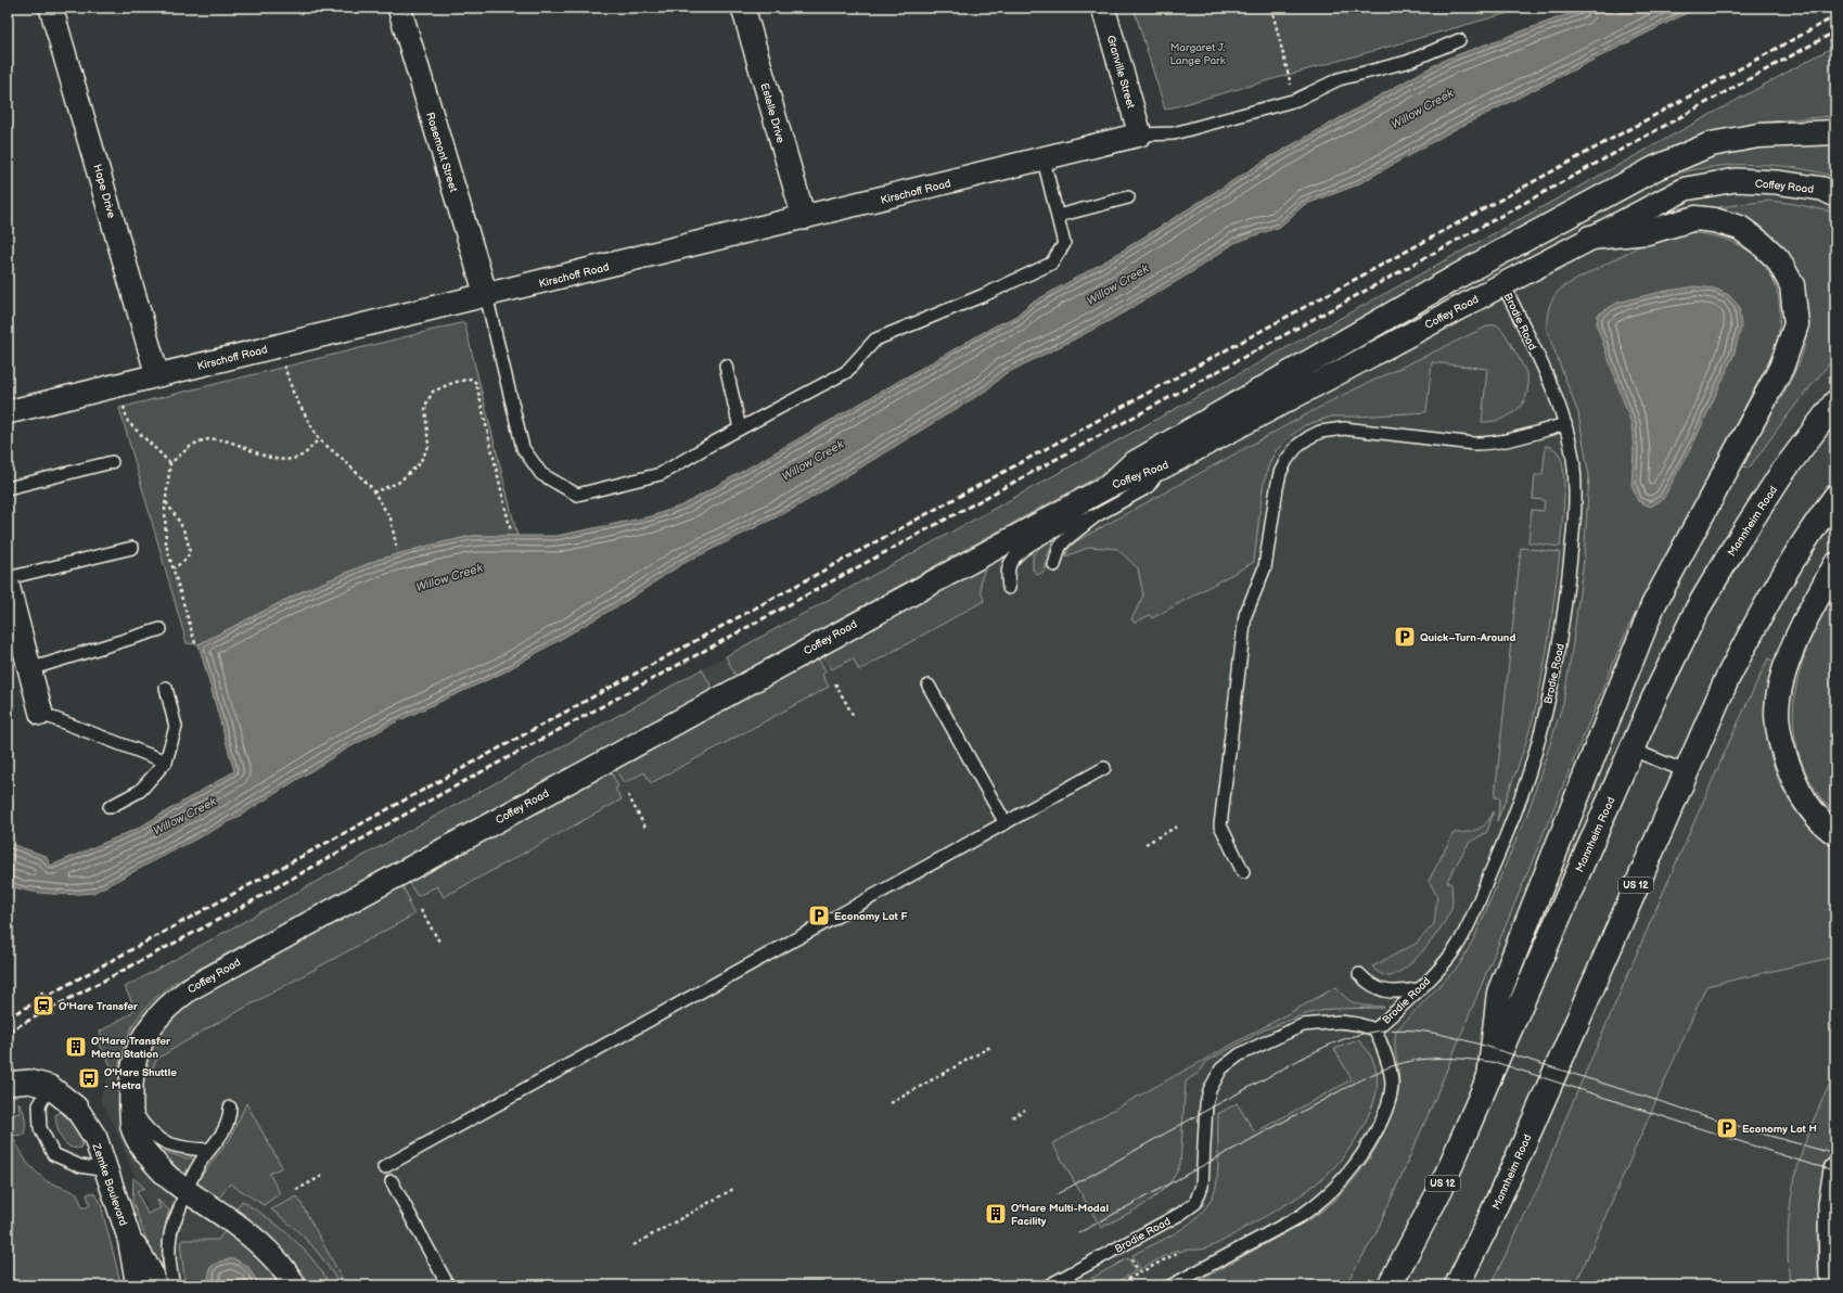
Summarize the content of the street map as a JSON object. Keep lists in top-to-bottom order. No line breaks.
{"streets":{"main road":["Mannheim Road","US 12"],"street":["Granville Street","Estelle Drive","Rosemont Street","Coffey Road","Hope Drive","Kirschoff Road","Zemke Boulevard"],"lane":["Brodie Road"]},"crossings":[["Granville Street","Kirschoff Road"],["Estelle Drive","Kirschoff Road"],["Rosemont Street","Kirschoff Road"],["Coffey Road","Brodie Road"],["Hope Drive","Kirschoff Road"]],"water":["Willow Creek"],"parks":["Margaret J. Lange Park"],"places":{"parking":["Quick–Turn-Around","Economy Lot F","Economy Lot H"],"station":["O'Hare Transfer"],"building":["O'Hare Transfer Metra Station","O'Hare Multi-Modal Facility"],"bus stop":["O'Hare Shuttle - Metra"]}}
